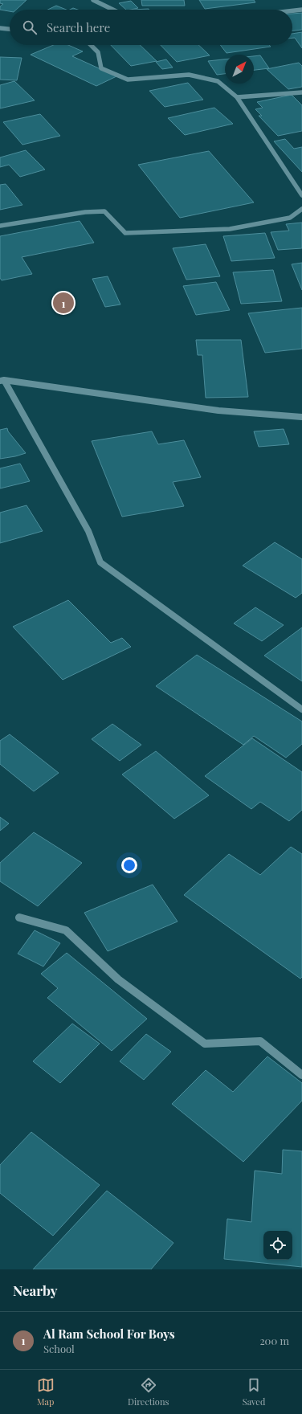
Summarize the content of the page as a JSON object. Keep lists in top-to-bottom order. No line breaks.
{"north":"top right","page":{"search":"Search here","pins":"1","heading":"Nearby","list":[{"mark":"1","name":"Al Ram School For Boys","note":"School","value":"200 m"}],"nav":["Map","Directions","Saved"]}}
